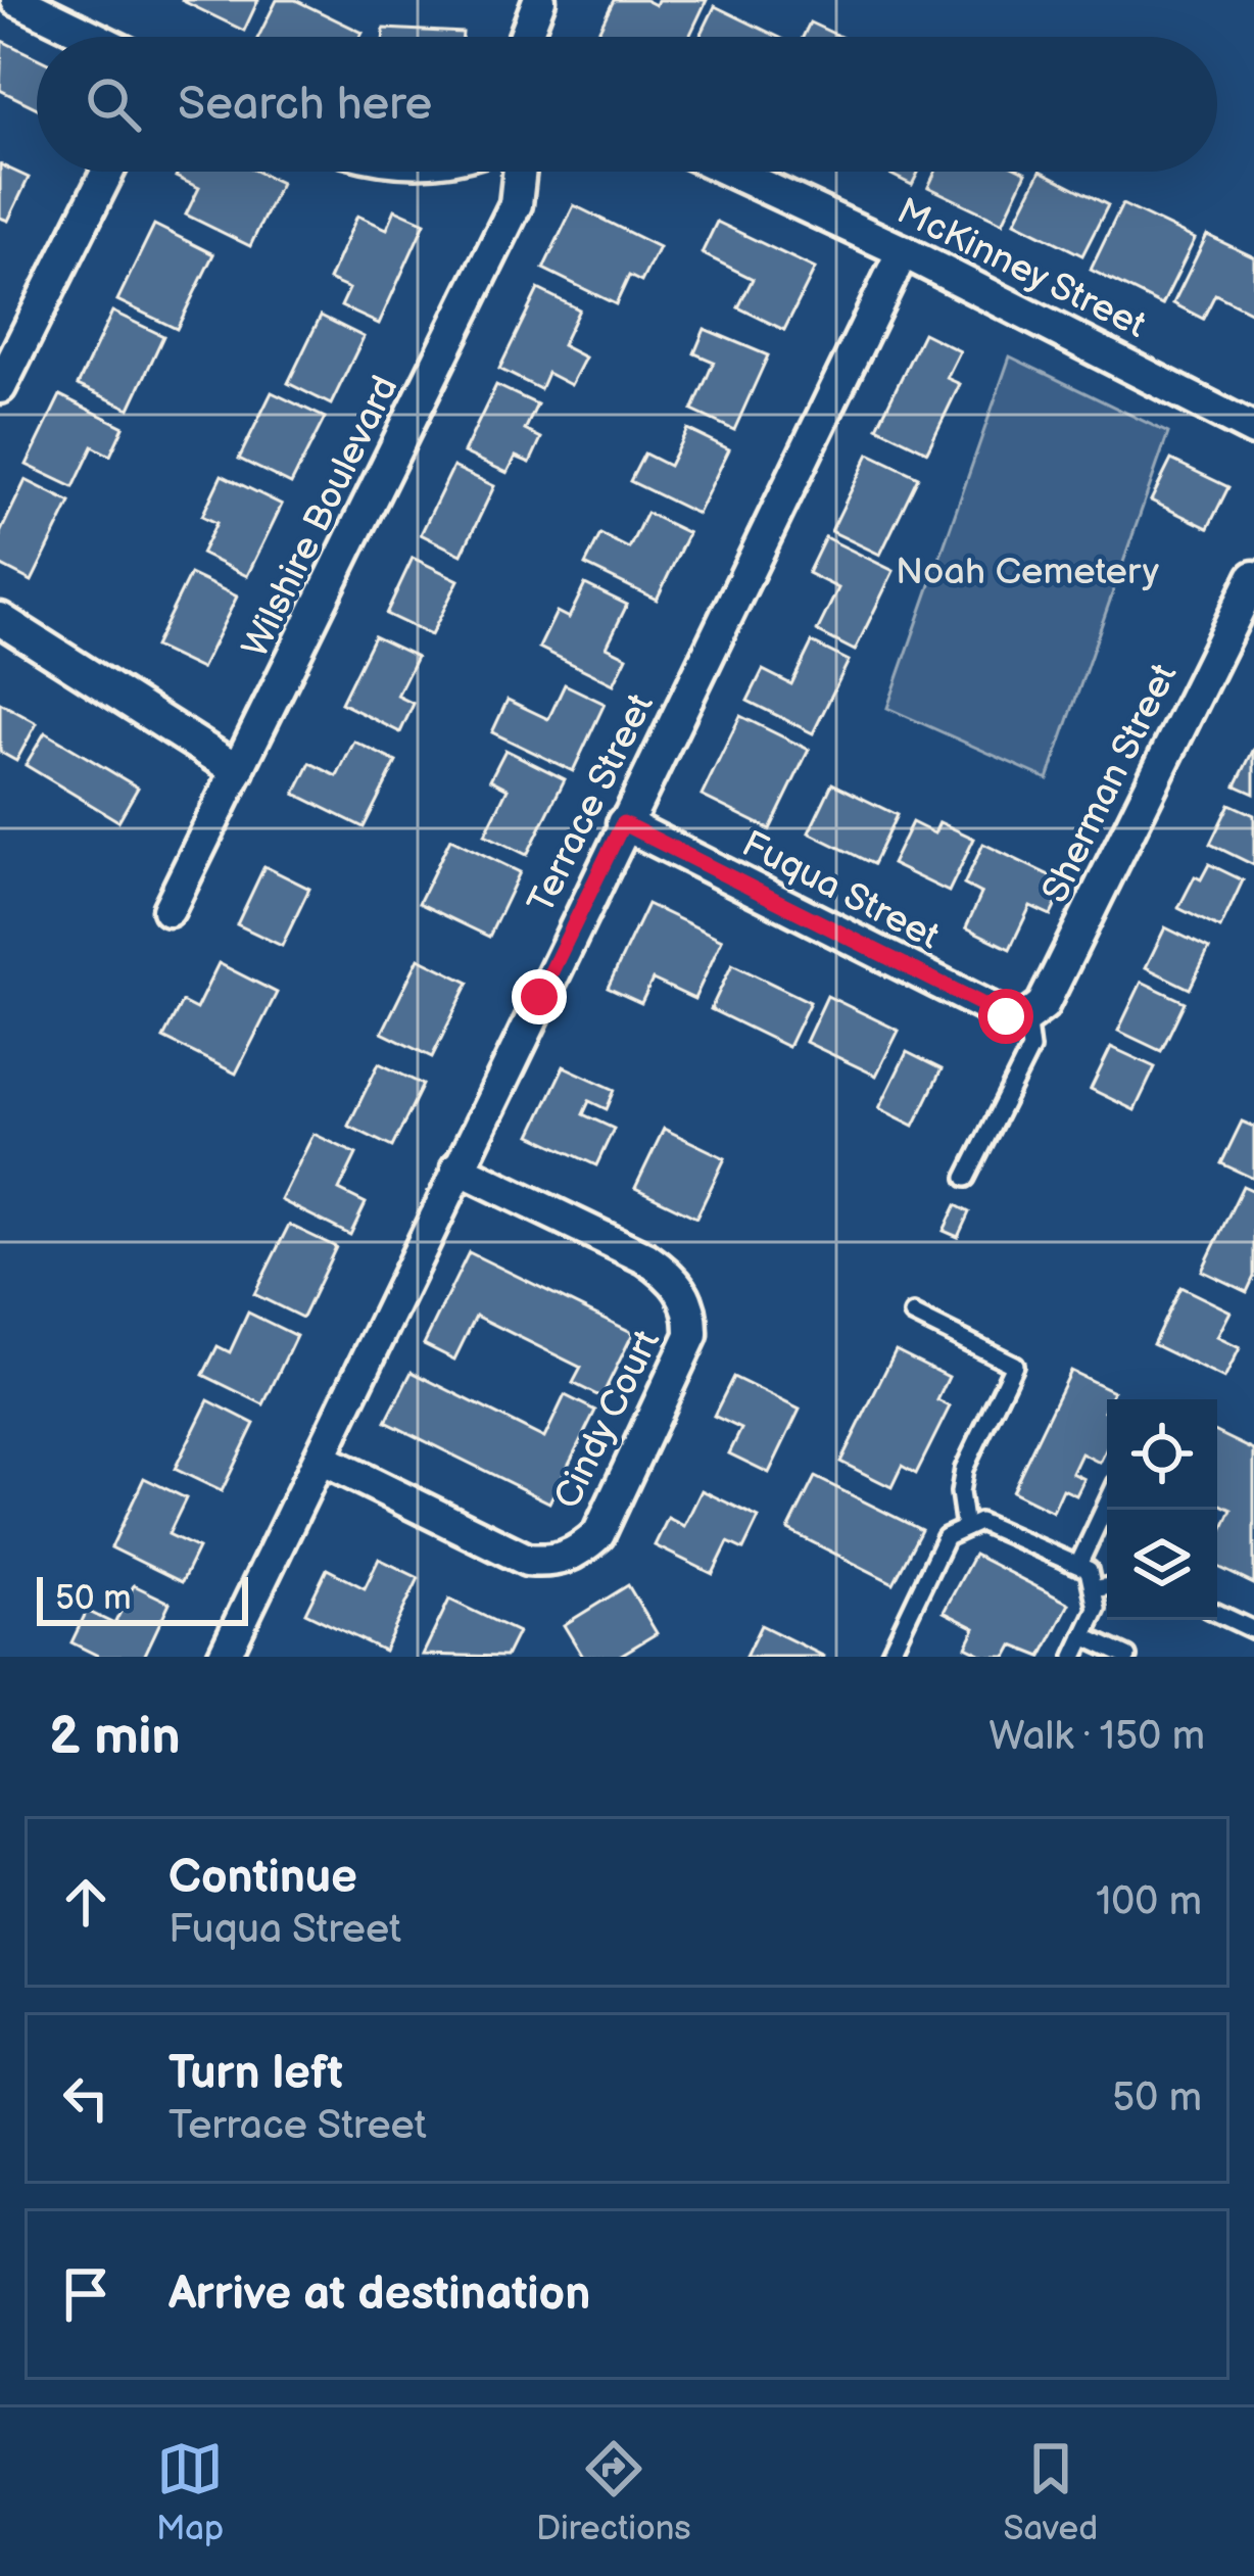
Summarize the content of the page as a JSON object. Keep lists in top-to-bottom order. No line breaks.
{"streets":{"street":["McKinney Street","Wilshire Boulevard","Sherman Street","Terrace Street","Fuqua Street","Cindy Court"]},"crossings":[["McKinney Street","Terrace Street"],["Sherman Street","Fuqua Street"],["Terrace Street","Fuqua Street"],["Terrace Street","Cindy Court"]],"parks":["Noah Cemetery"],"scale_bar":"50 m","page":{"search":"Search here","scale":"50 m","heading":["2 min","Walk · 150 m"],"list":[["Continue","Fuqua Street","100 m"],["Turn left","Terrace Street","50 m"],"Arrive at destination"],"nav":["Map","Directions","Saved"]}}
